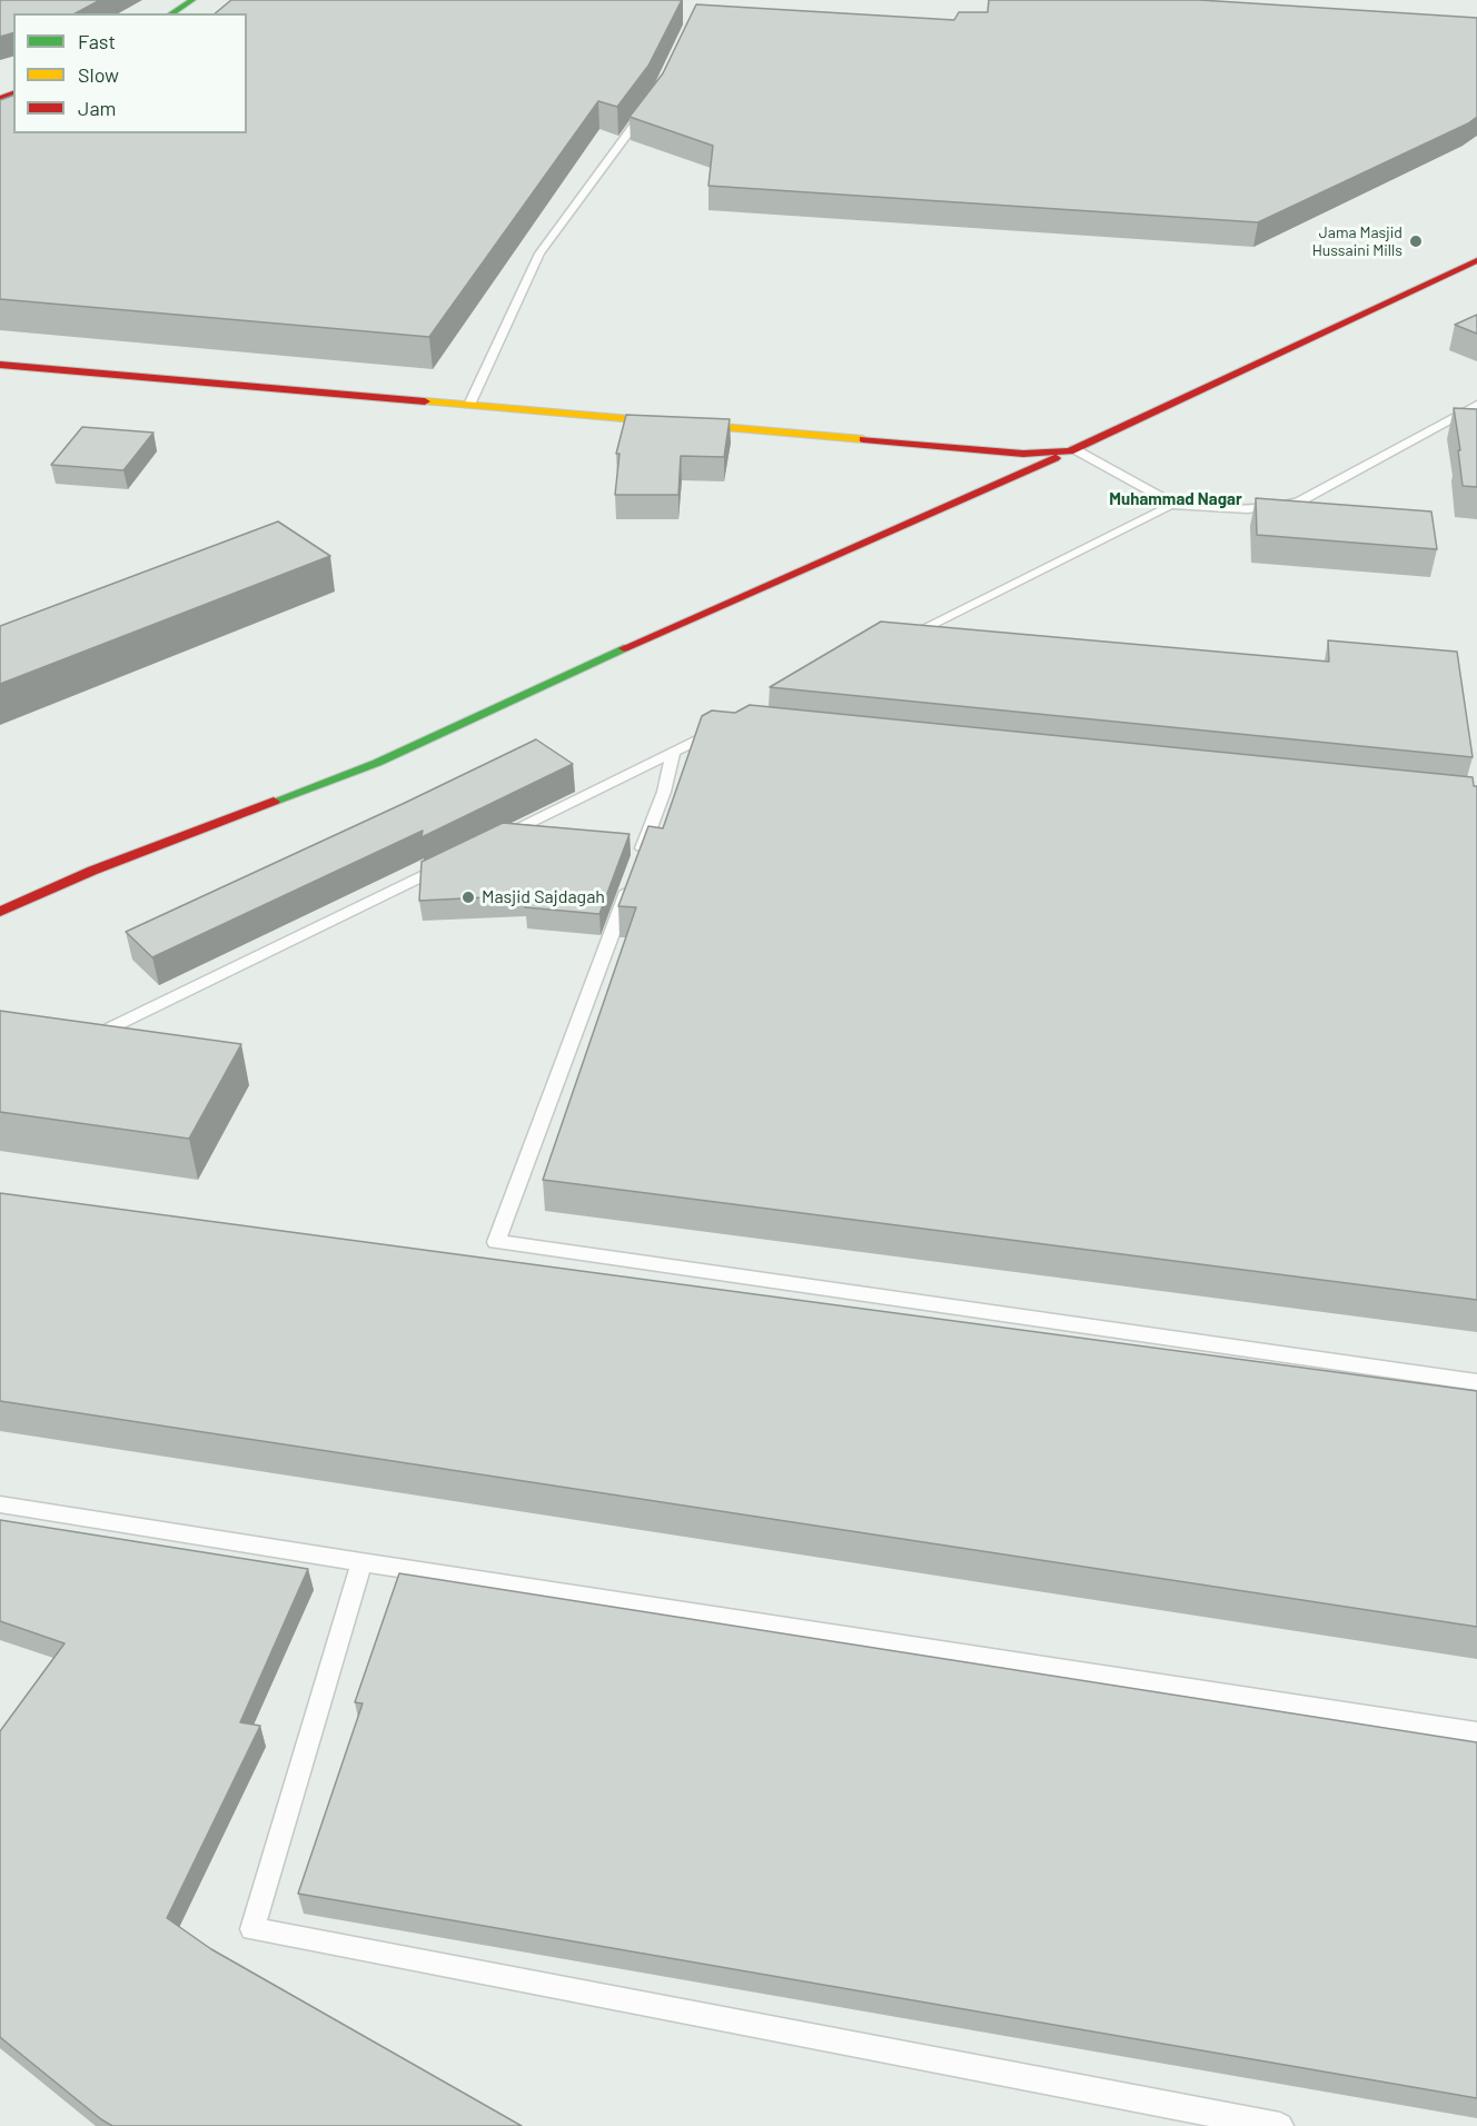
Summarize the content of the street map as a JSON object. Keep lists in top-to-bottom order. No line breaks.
{"districts":["Muhammad Nagar"],"places":["Jama Masjid Hussaini Mills","Masjid Sajdagah"],"legend":["Fast","Slow","Jam"]}
